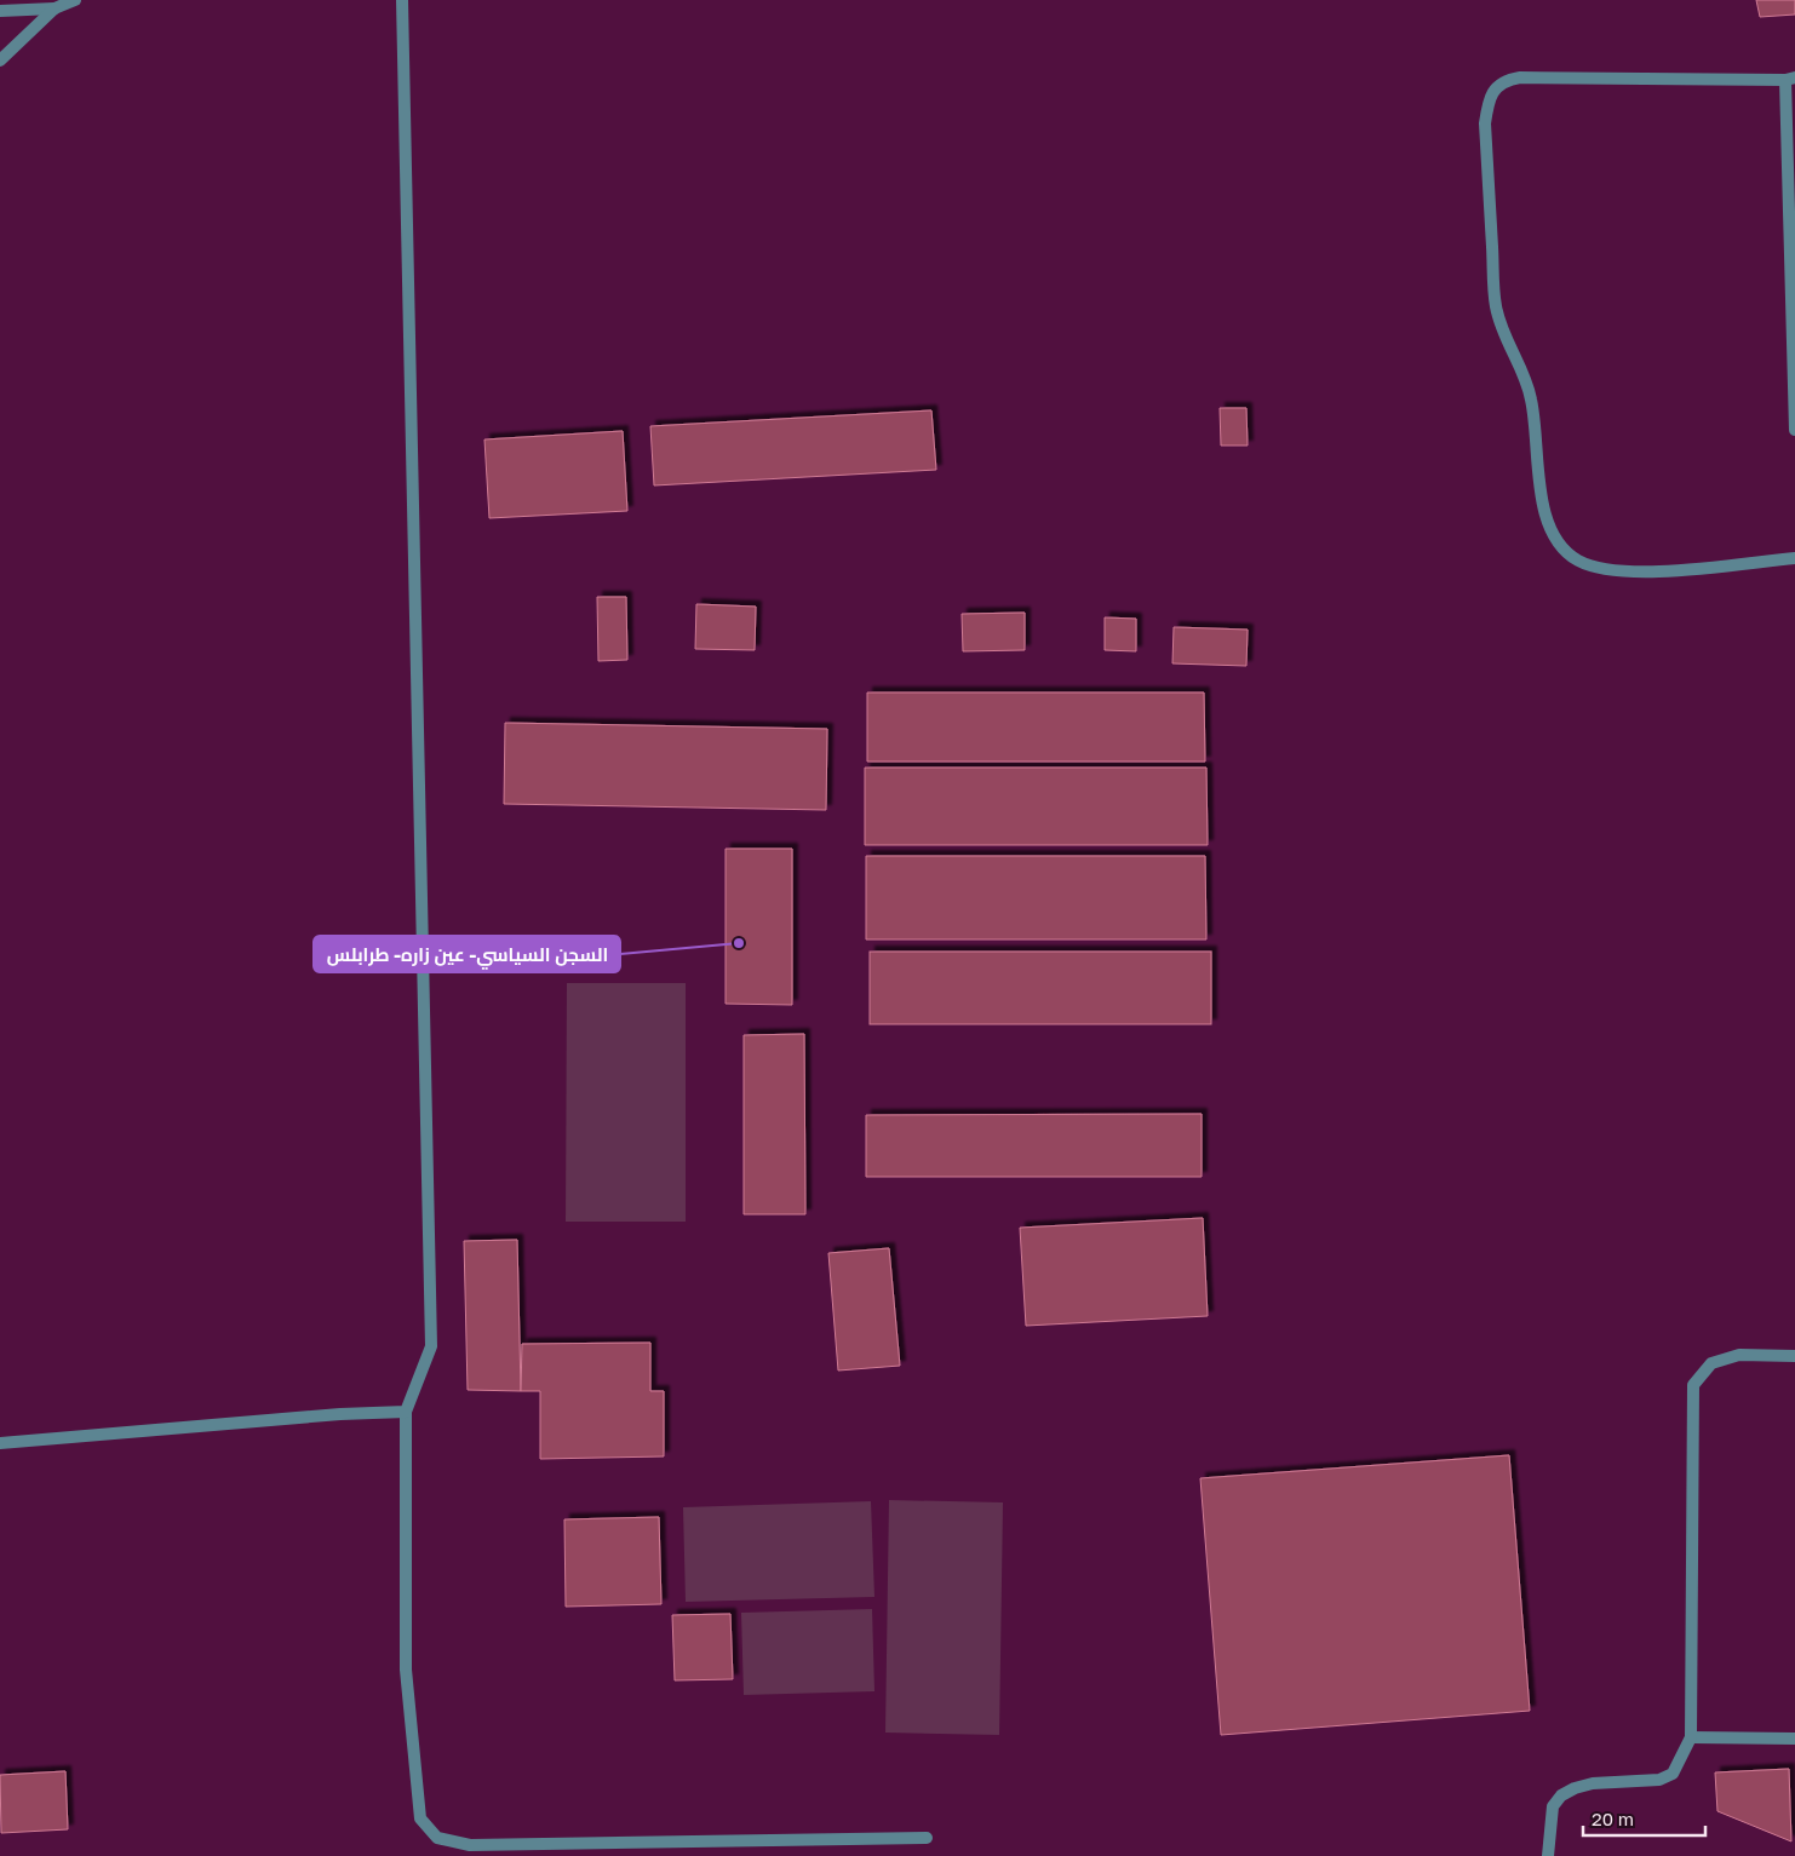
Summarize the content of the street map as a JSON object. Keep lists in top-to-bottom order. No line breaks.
{"places":["السجن السياسي- عين زاره- طرابلس"],"scale_bar":"20 m"}
